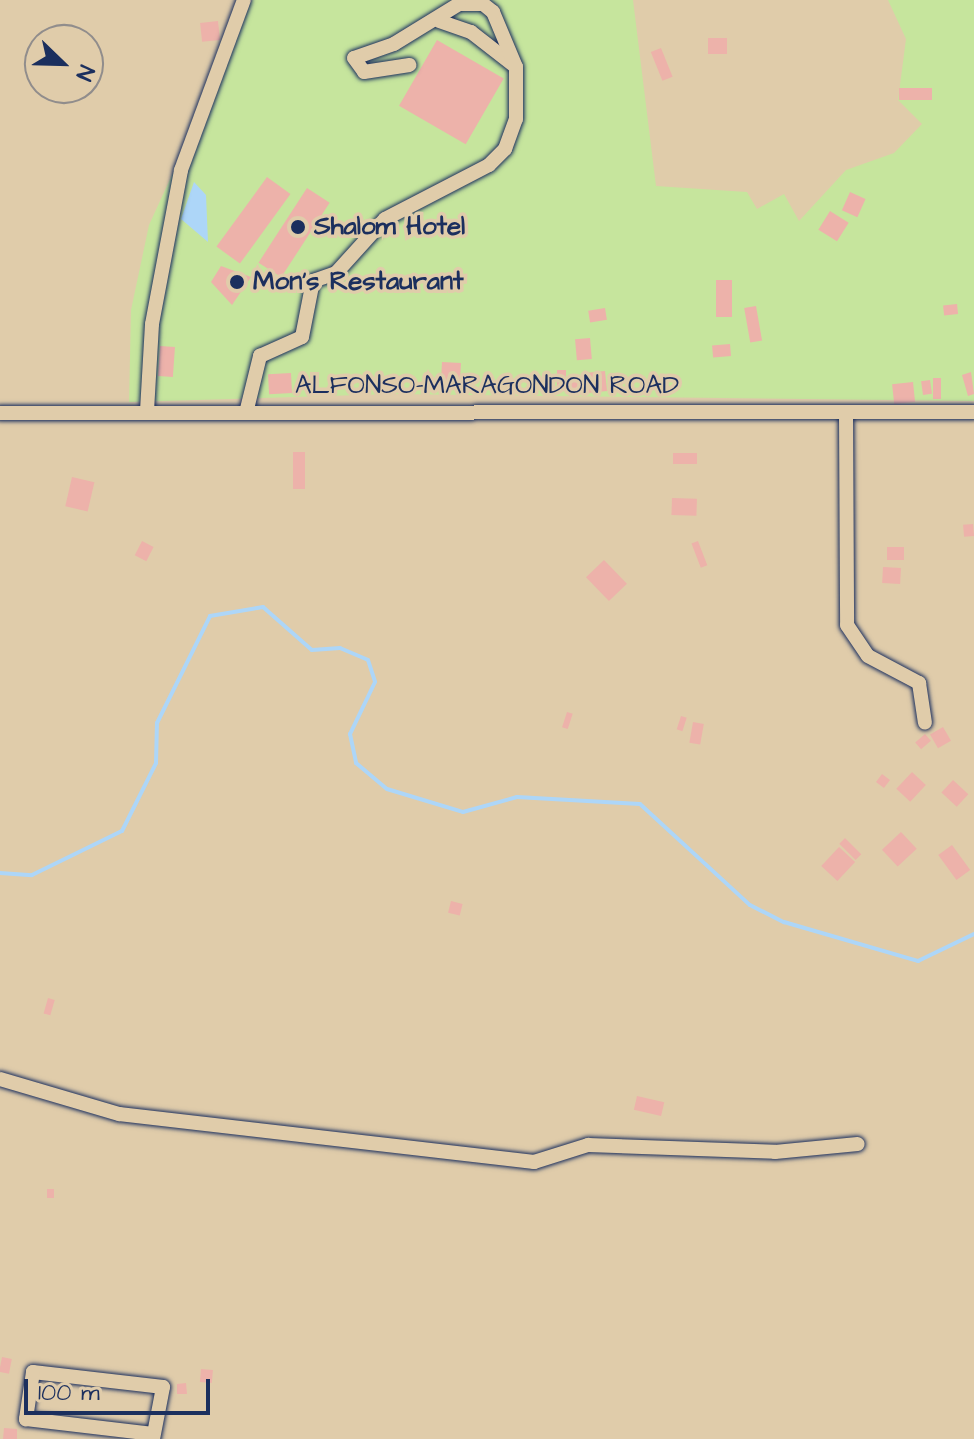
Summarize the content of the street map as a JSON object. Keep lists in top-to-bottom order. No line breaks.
{"streets":{"street":["ALFONSO-MARAGONDON ROAD"]},"places":["Shalom Hotel","Mon's Restaurant"],"scale_bar":"100 m","north":"bottom right"}
